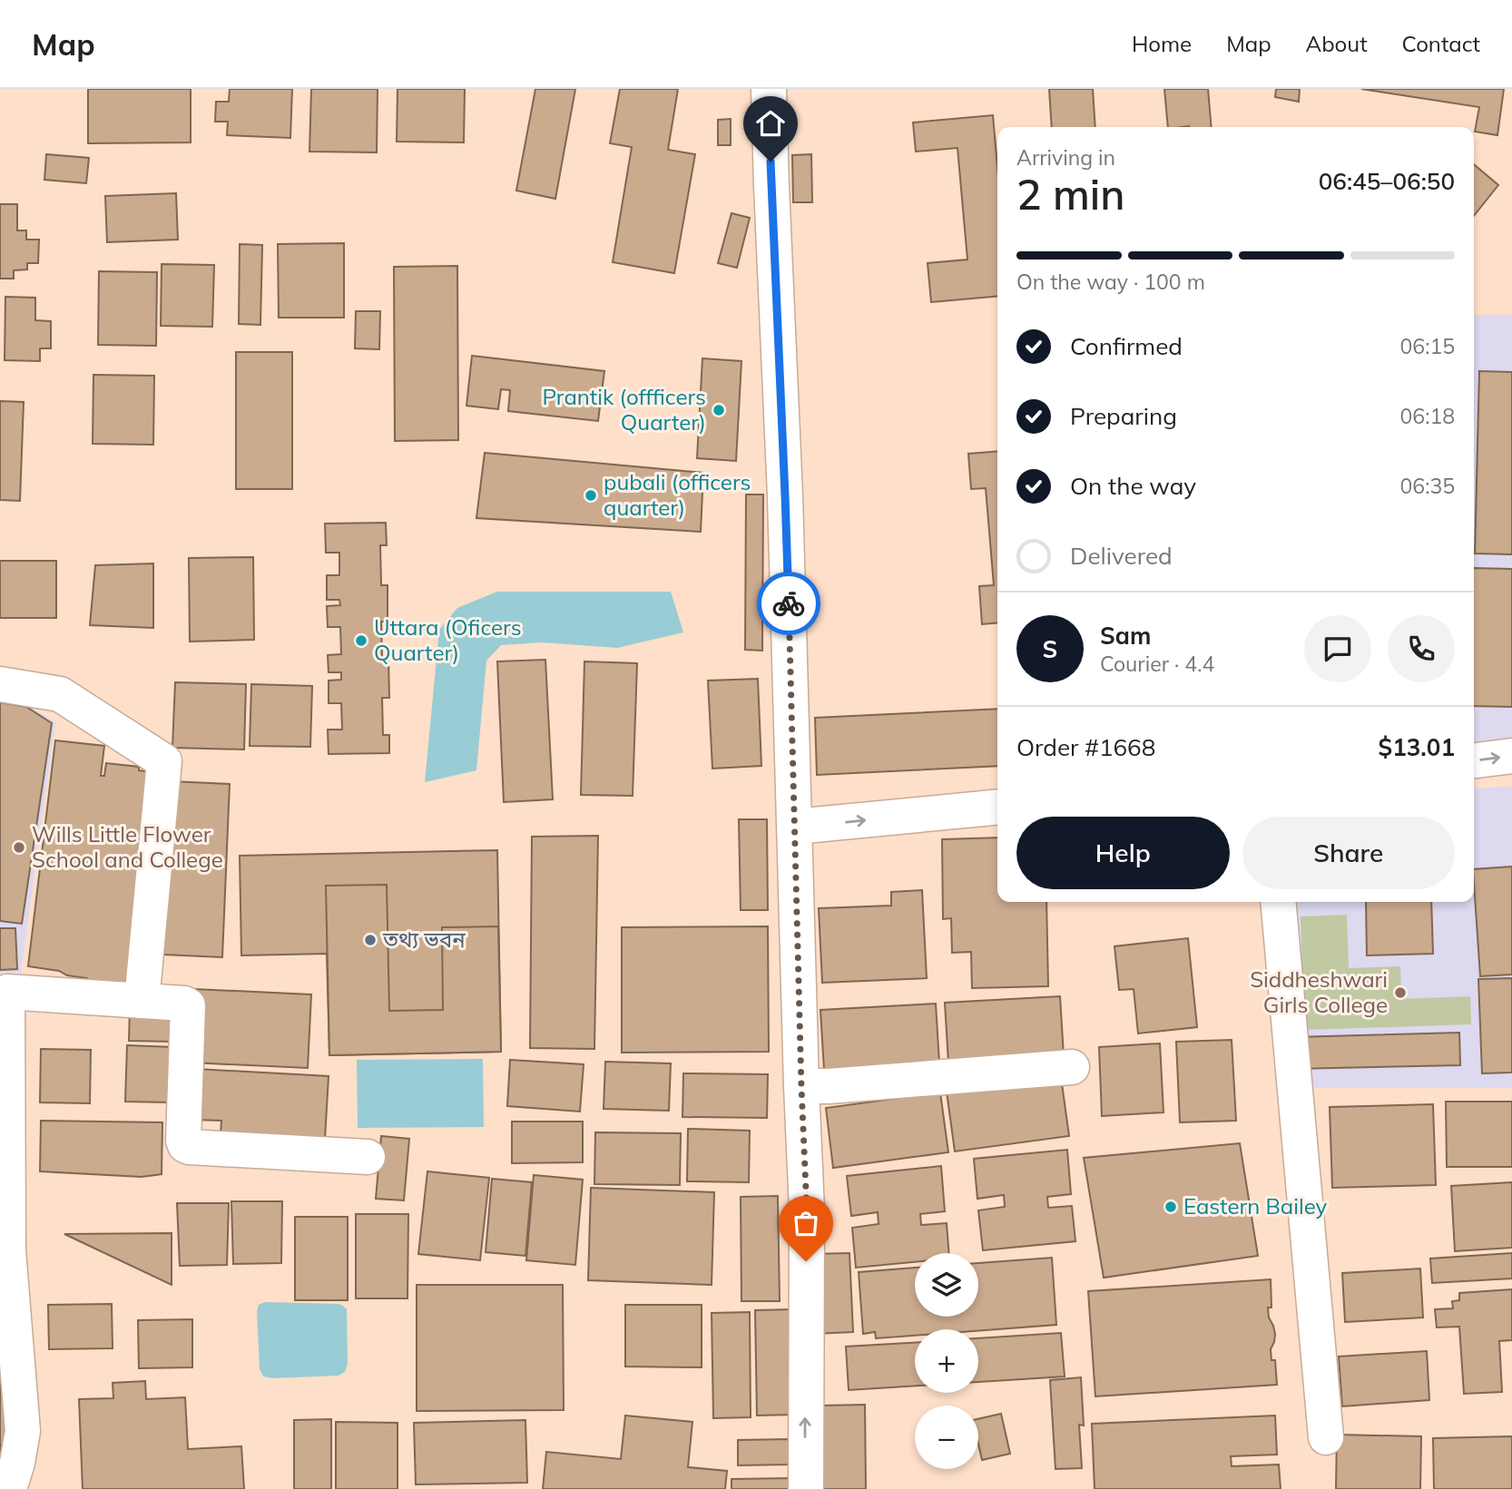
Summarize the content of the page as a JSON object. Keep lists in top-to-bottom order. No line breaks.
{"places":["Prantik (offficers Quarter)","pubali (officers quarter)","Uttara (Oficers Quarter)","Wills Little Flower School and College","তথ্য ভবন","Siddheshwari Girls College","Eastern Bailey"],"page":{"header":"Map","nav":["Home","Map","About","Contact"],"heading":["2 min","Arriving in","06:45–06:50"],"panel":["Sam","Courier · 4.4","Order #1668","$13.01"],"bar":"On the way · 100 m","list":[["Confirmed","06:15"],["Preparing","06:18"],["On the way","06:35"],"Delivered"],"round":"S","buttons":["Help","Share"],"map_buttons":["+","−"]}}
